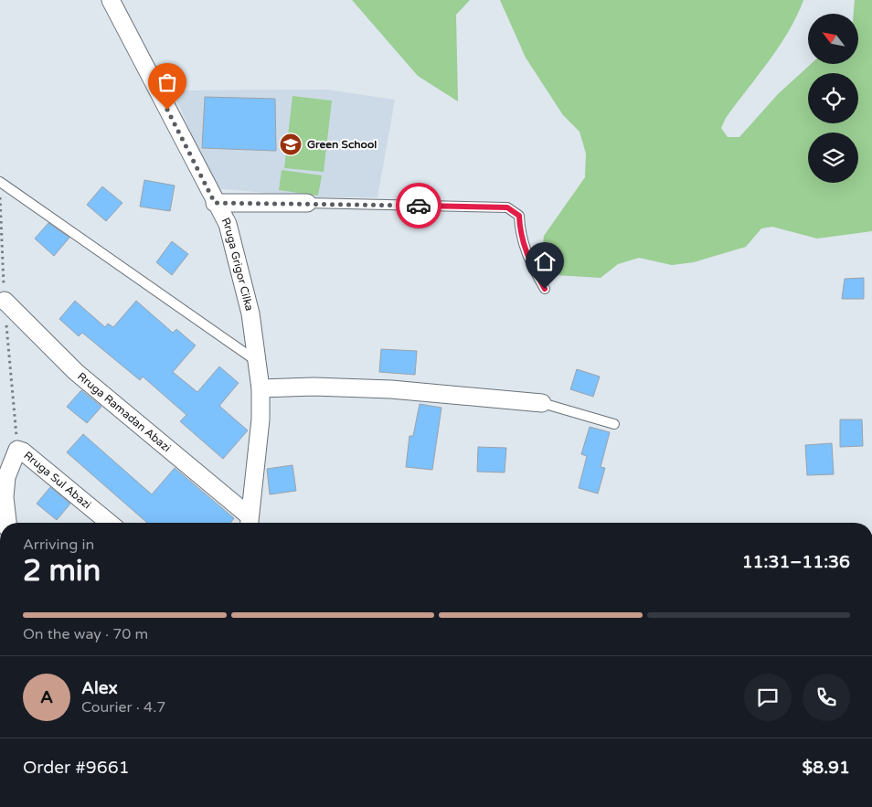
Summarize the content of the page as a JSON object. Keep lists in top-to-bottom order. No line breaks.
{"streets":{"street":["Rruga Grigor Cilka","Rruga Ramadan Abazi","Rruga Sul Abazi"]},"crossings":[["Rruga Grigor Cilka","Rruga Ramadan Abazi"]],"places":{"school or university":["Green School"]},"north":"top left","page":{"heading":["2 min","Arriving in","11:31–11:36"],"panel":["Alex","Courier · 4.7","Order #9661","$8.91"],"bar":"On the way · 70 m","round":"A"}}
